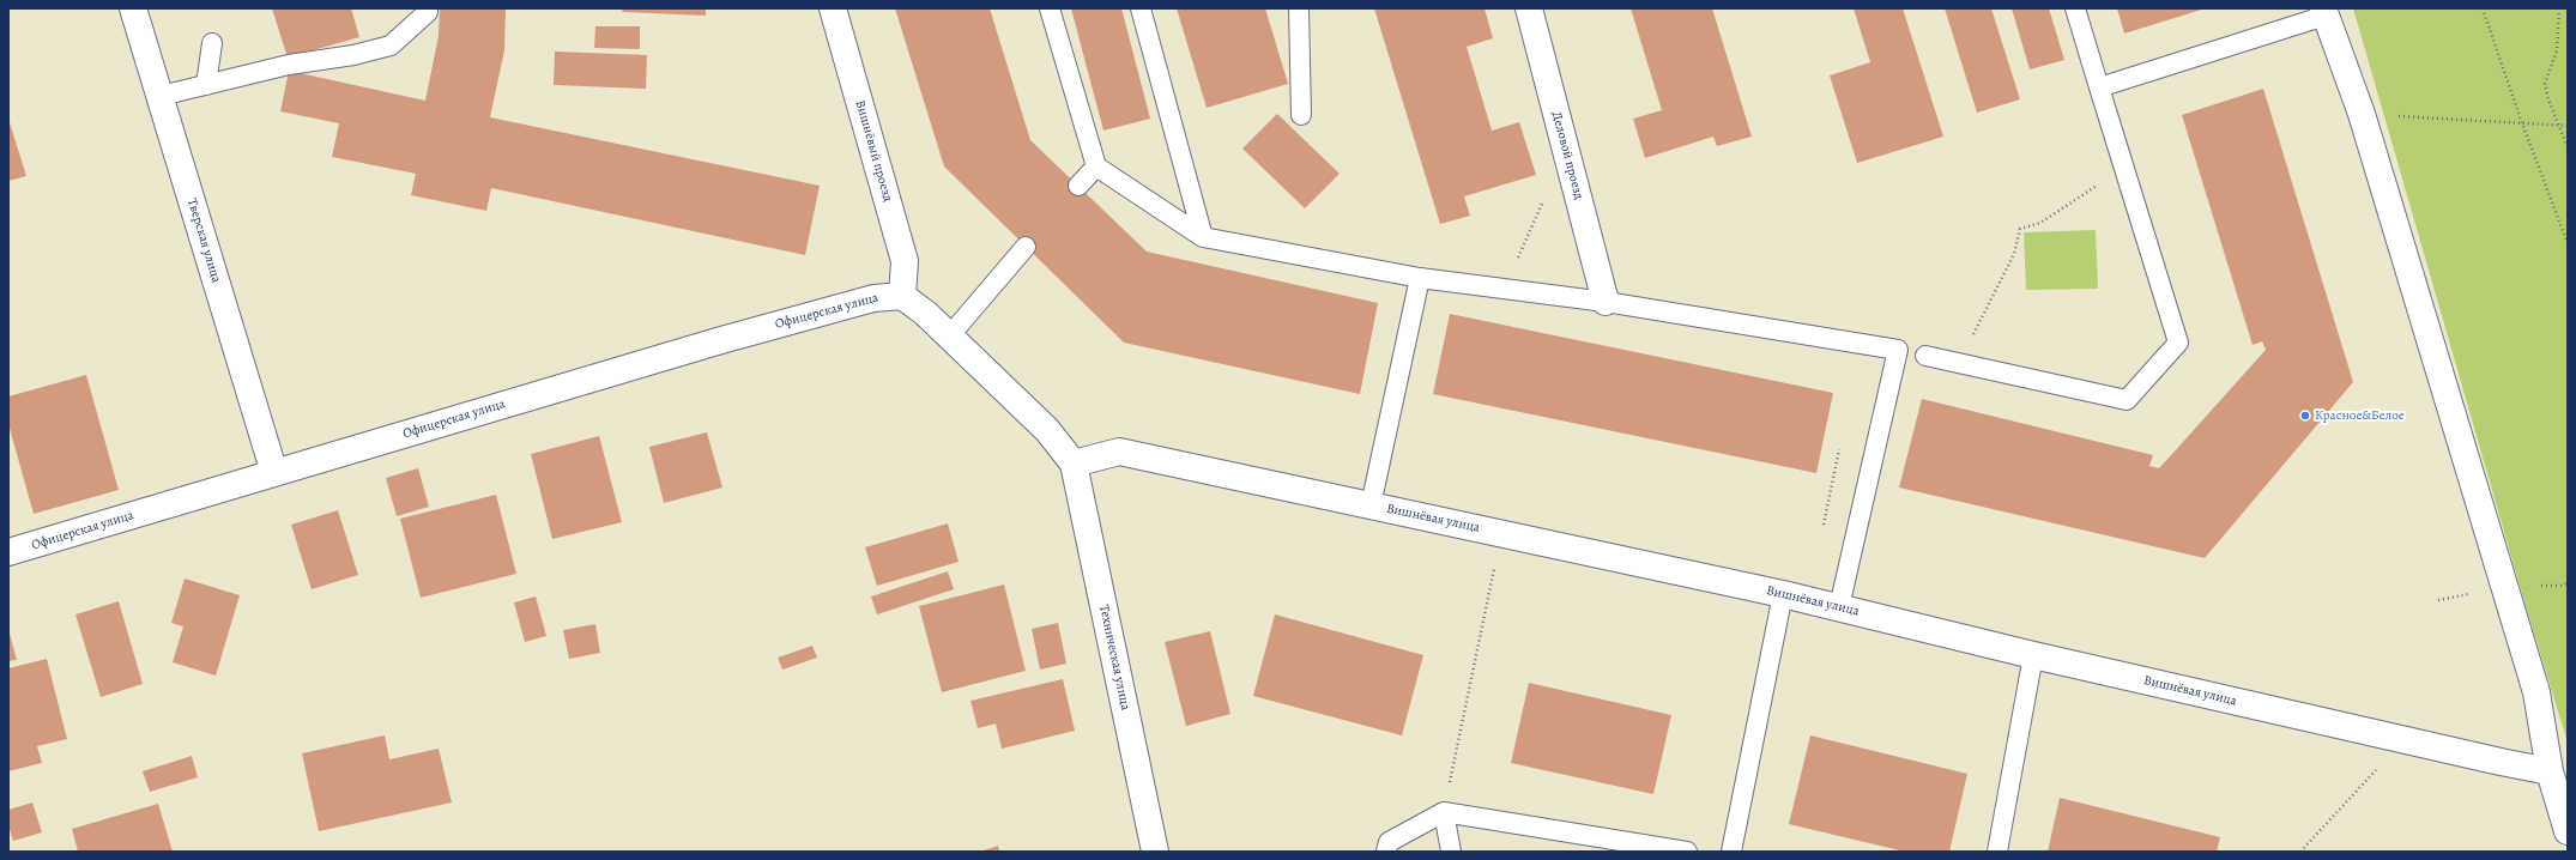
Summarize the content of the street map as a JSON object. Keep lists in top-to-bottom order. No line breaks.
{"streets":{"street":["Вишнёвый проезд","Деловой проезд","Тверская улица","Офицерская улица","Вишнёвая улица","Техническая улица"]},"crossings":[["Вишнёвый проезд","Офицерская улица"],["Тверская улица","Офицерская улица"],["Вишнёвая улица","Техническая улица"]],"places":["Красное&Белое"]}
